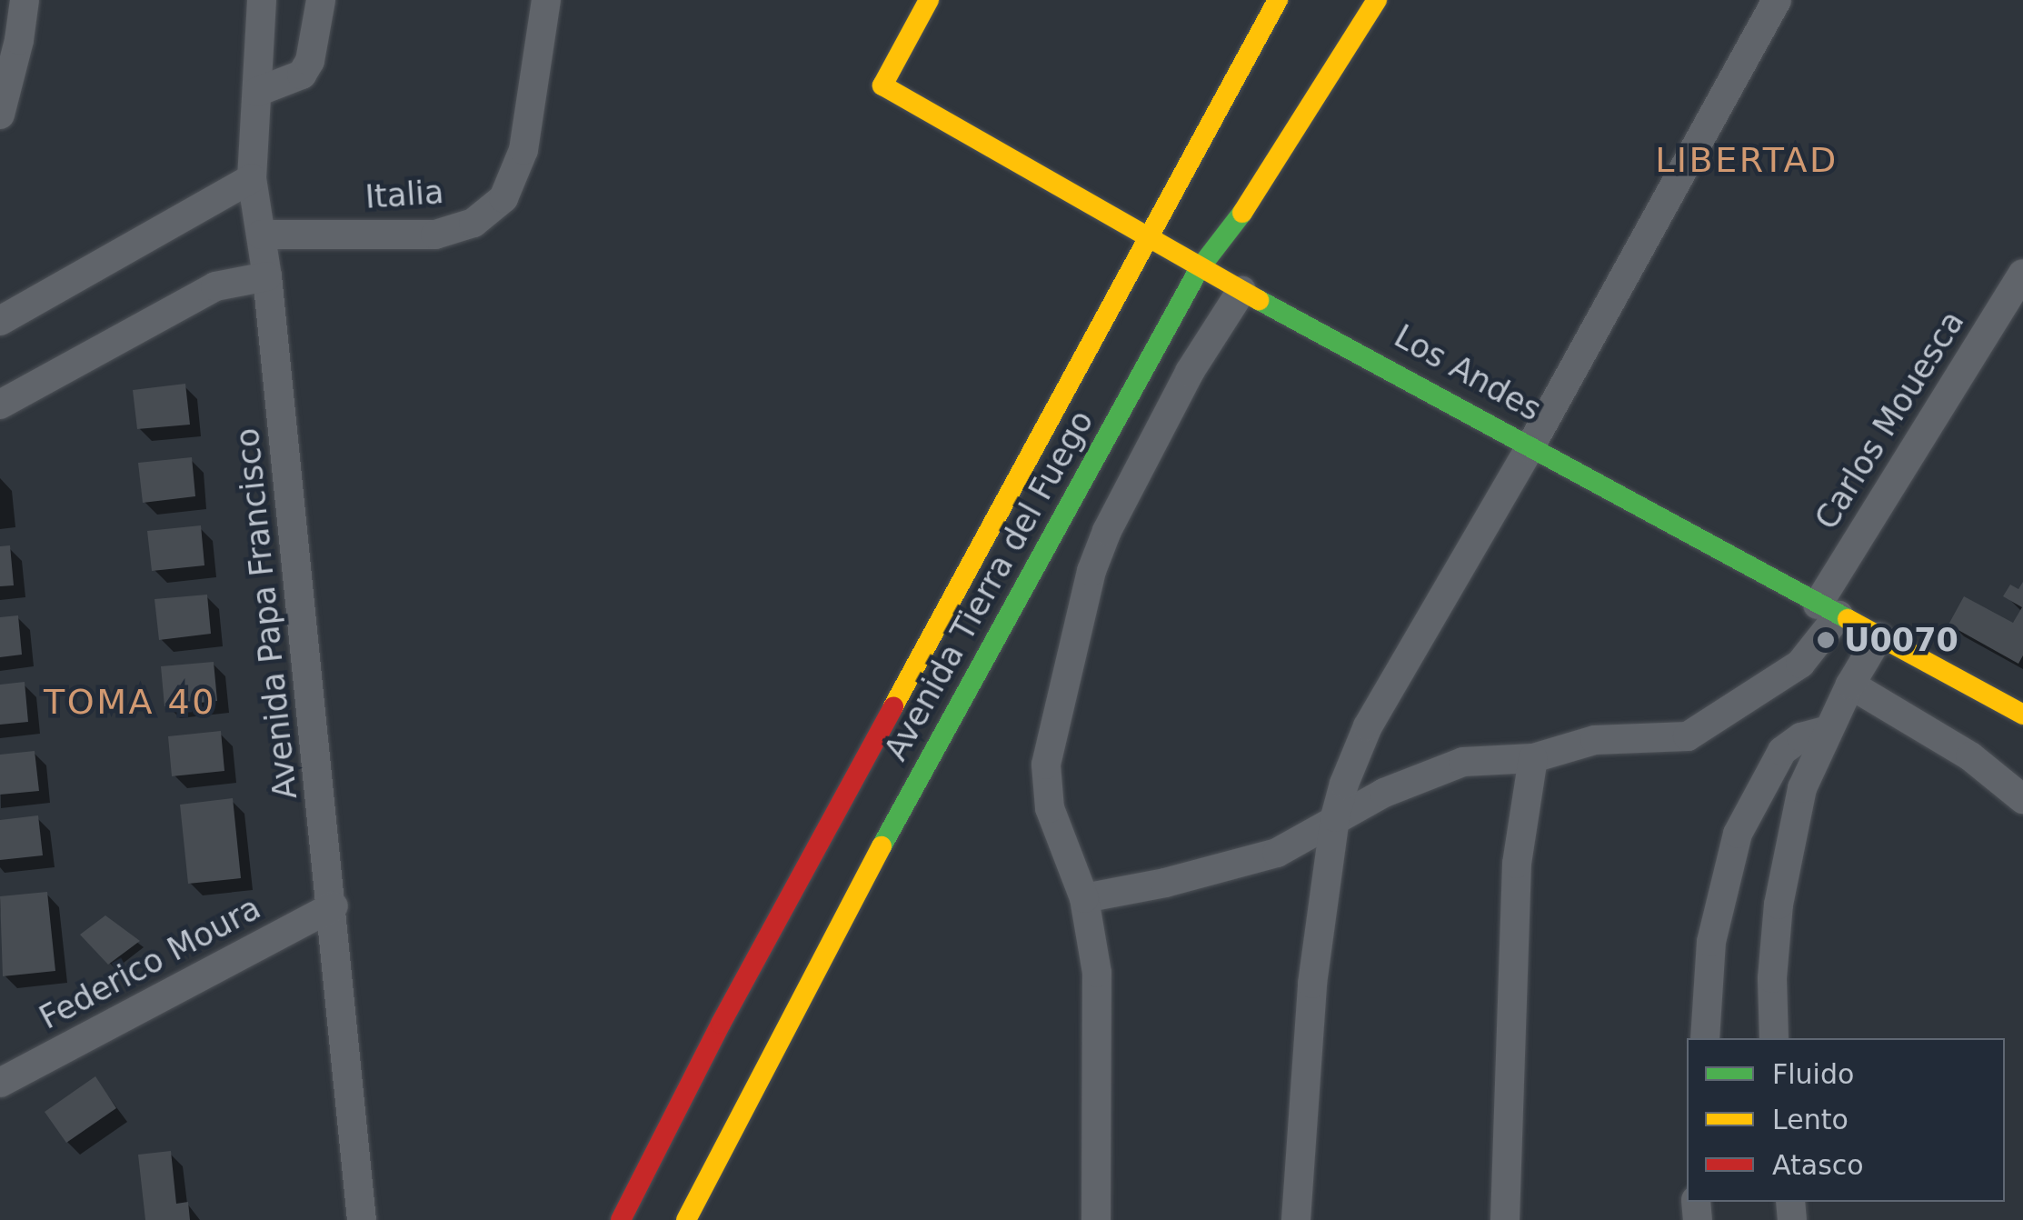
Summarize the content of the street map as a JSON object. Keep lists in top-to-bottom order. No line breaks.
{"streets":{"street":["Italia","Los Andes","Carlos Mouesca","Avenida Tierra del Fuego","Avenida Papa Francisco","Federico Moura"]},"crossings":[["Italia","Avenida Papa Francisco"],["Los Andes","Carlos Mouesca"],["Los Andes","Avenida Tierra del Fuego"],["Avenida Papa Francisco","Federico Moura"]],"districts":["LIBERTAD","TOMA 40"],"places":["U0070"],"legend":["Fluido","Lento","Atasco"]}
